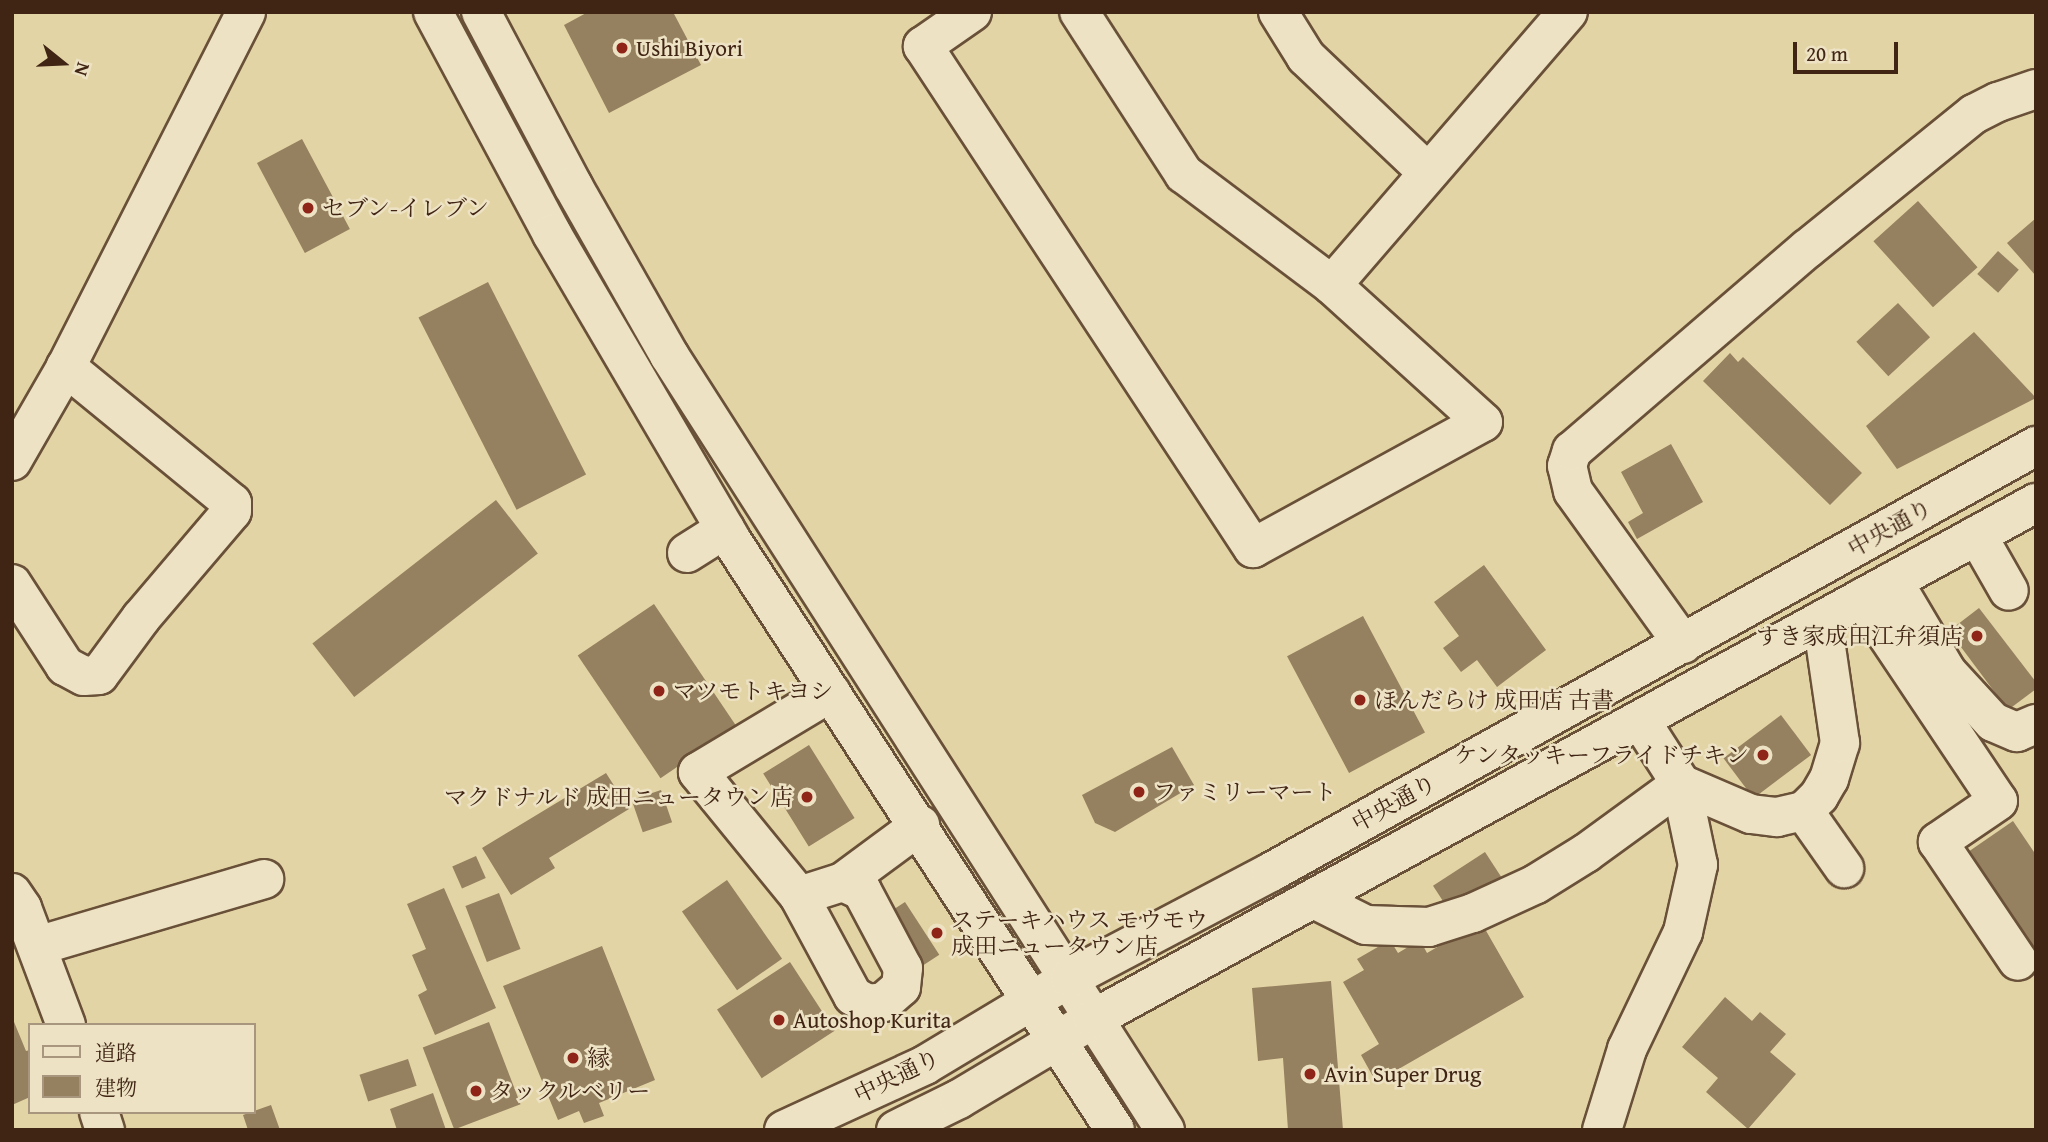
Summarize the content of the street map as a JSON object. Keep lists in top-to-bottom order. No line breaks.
{"streets":{"street":["中央通り"]},"places":["Ushi Biyori","セブン-イレブン","すき家成田江弁須店","マツモトキヨシ","ほんだらけ 成田店 古書","ケンタッキーフライドチキン","ファミリーマート","マクドナルド 成田ニュータウン店","ステーキハウス モウモウ 成田ニュータウン店","Autoshop Kurita","縁","Avin Super Drug","タックルベリー"],"legend":["道路","建物"],"scale_bar":"20 m","north":"right"}
